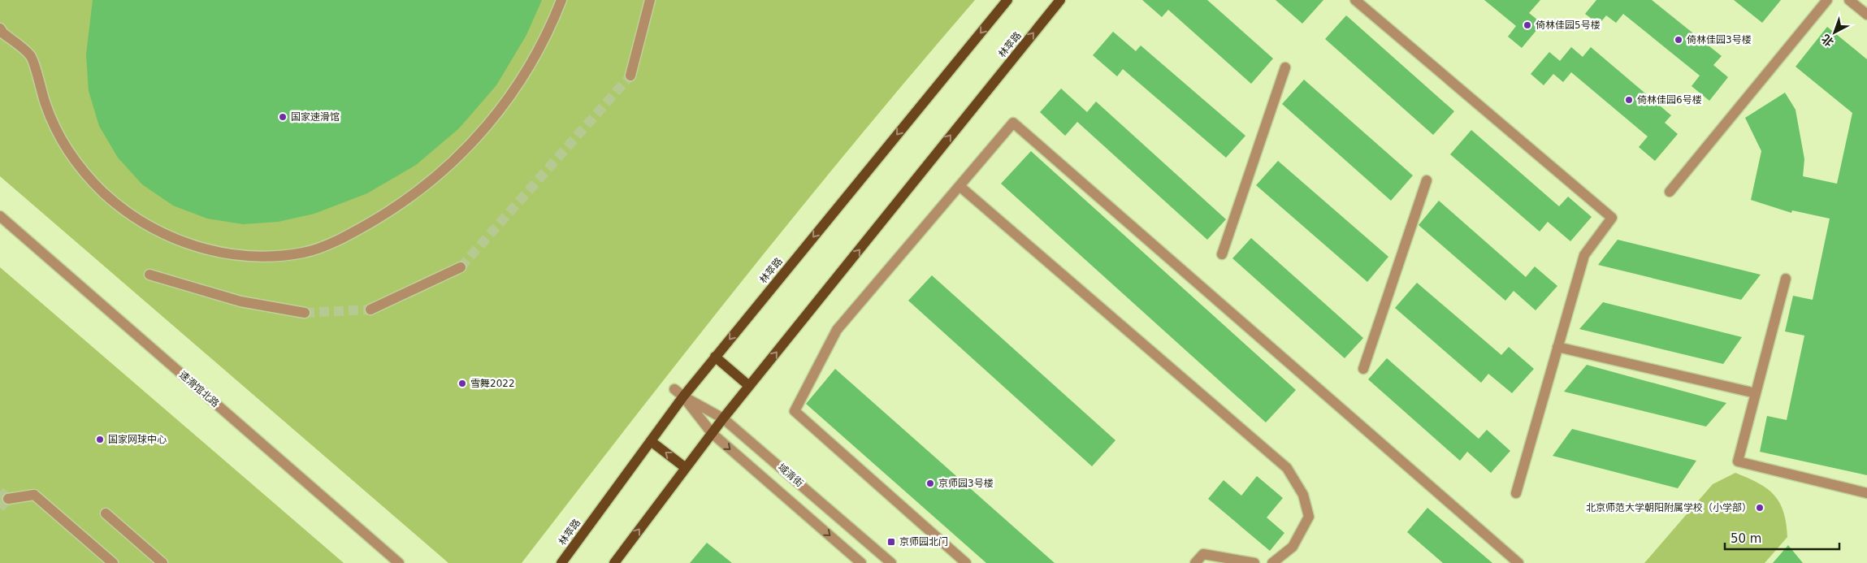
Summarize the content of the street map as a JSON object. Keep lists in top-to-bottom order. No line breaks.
{"streets":{"main road":["林萃路"],"street":["速滑馆北路","域清街"]},"crossings":[["林萃路","域清街"]],"places":{"other":["倚林佳园5号楼","倚林佳园3号楼","倚林佳园6号楼","国家速滑馆","雪舞2022","国家网球中心","京师园3号楼","北京师范大学朝阳附属学校（小学部）"],"transit":["京师园北门"]},"scale_bar":"50 m","north":"bottom left"}
